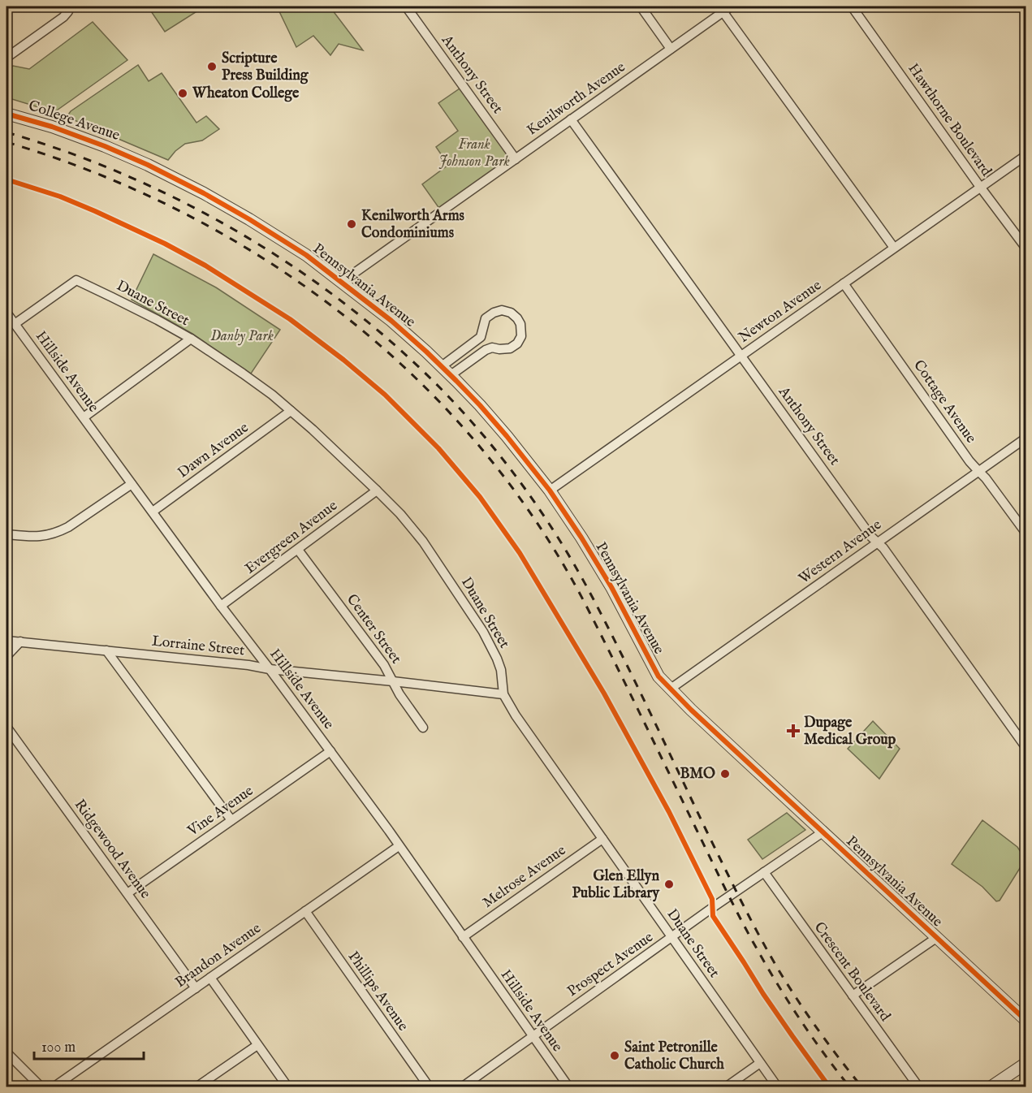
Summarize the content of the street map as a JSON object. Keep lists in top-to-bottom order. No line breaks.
{"streets":{"street":["Anthony Street","Kenilworth Avenue","Hawthorne Boulevard","College Avenue","Pennsylvania Avenue","Duane Street","Newton Avenue","Hillside Avenue","Cottage Avenue","Dawn Avenue","Evergreen Avenue","Western Avenue","Center Street","Lorraine Street","Vine Avenue","Ridgewood Avenue","Melrose Avenue","Brandon Avenue","Prospect Avenue","Crescent Boulevard","Phillips Avenue"]},"crossings":[["Anthony Street","Kenilworth Avenue"],["Anthony Street","Newton Avenue"],["Anthony Street","Western Avenue"],["Kenilworth Avenue","Pennsylvania Avenue"],["Hawthorne Boulevard","Newton Avenue"],["College Avenue","Pennsylvania Avenue"],["Pennsylvania Avenue","Newton Avenue"],["Pennsylvania Avenue","Western Avenue"],["Pennsylvania Avenue","Prospect Avenue"],["Duane Street","Hillside Avenue"],["Duane Street","Dawn Avenue"],["Duane Street","Evergreen Avenue"],["Duane Street","Lorraine Street"],["Duane Street","Melrose Avenue"],["Duane Street","Prospect Avenue"],["Newton Avenue","Cottage Avenue"],["Hillside Avenue","Dawn Avenue"],["Hillside Avenue","Evergreen Avenue"],["Hillside Avenue","Lorraine Street"],["Hillside Avenue","Vine Avenue"],["Hillside Avenue","Melrose Avenue"],["Hillside Avenue","Brandon Avenue"],["Hillside Avenue","Prospect Avenue"],["Cottage Avenue","Western Avenue"],["Evergreen Avenue","Center Street"],["Center Street","Lorraine Street"],["Vine Avenue","Ridgewood Avenue"],["Ridgewood Avenue","Brandon Avenue"],["Brandon Avenue","Phillips Avenue"],["Prospect Avenue","Crescent Boulevard"]],"parks":["Frank Johnson Park","Danby Park"],"places":{"other":["Scripture Press Building","Wheaton College","Kenilworth Arms Condominiums","BMO","Glen Ellyn Public Library","Saint Petronille Catholic Church"],"health":["Dupage Medical Group"]},"scale_bar":"100 m"}
